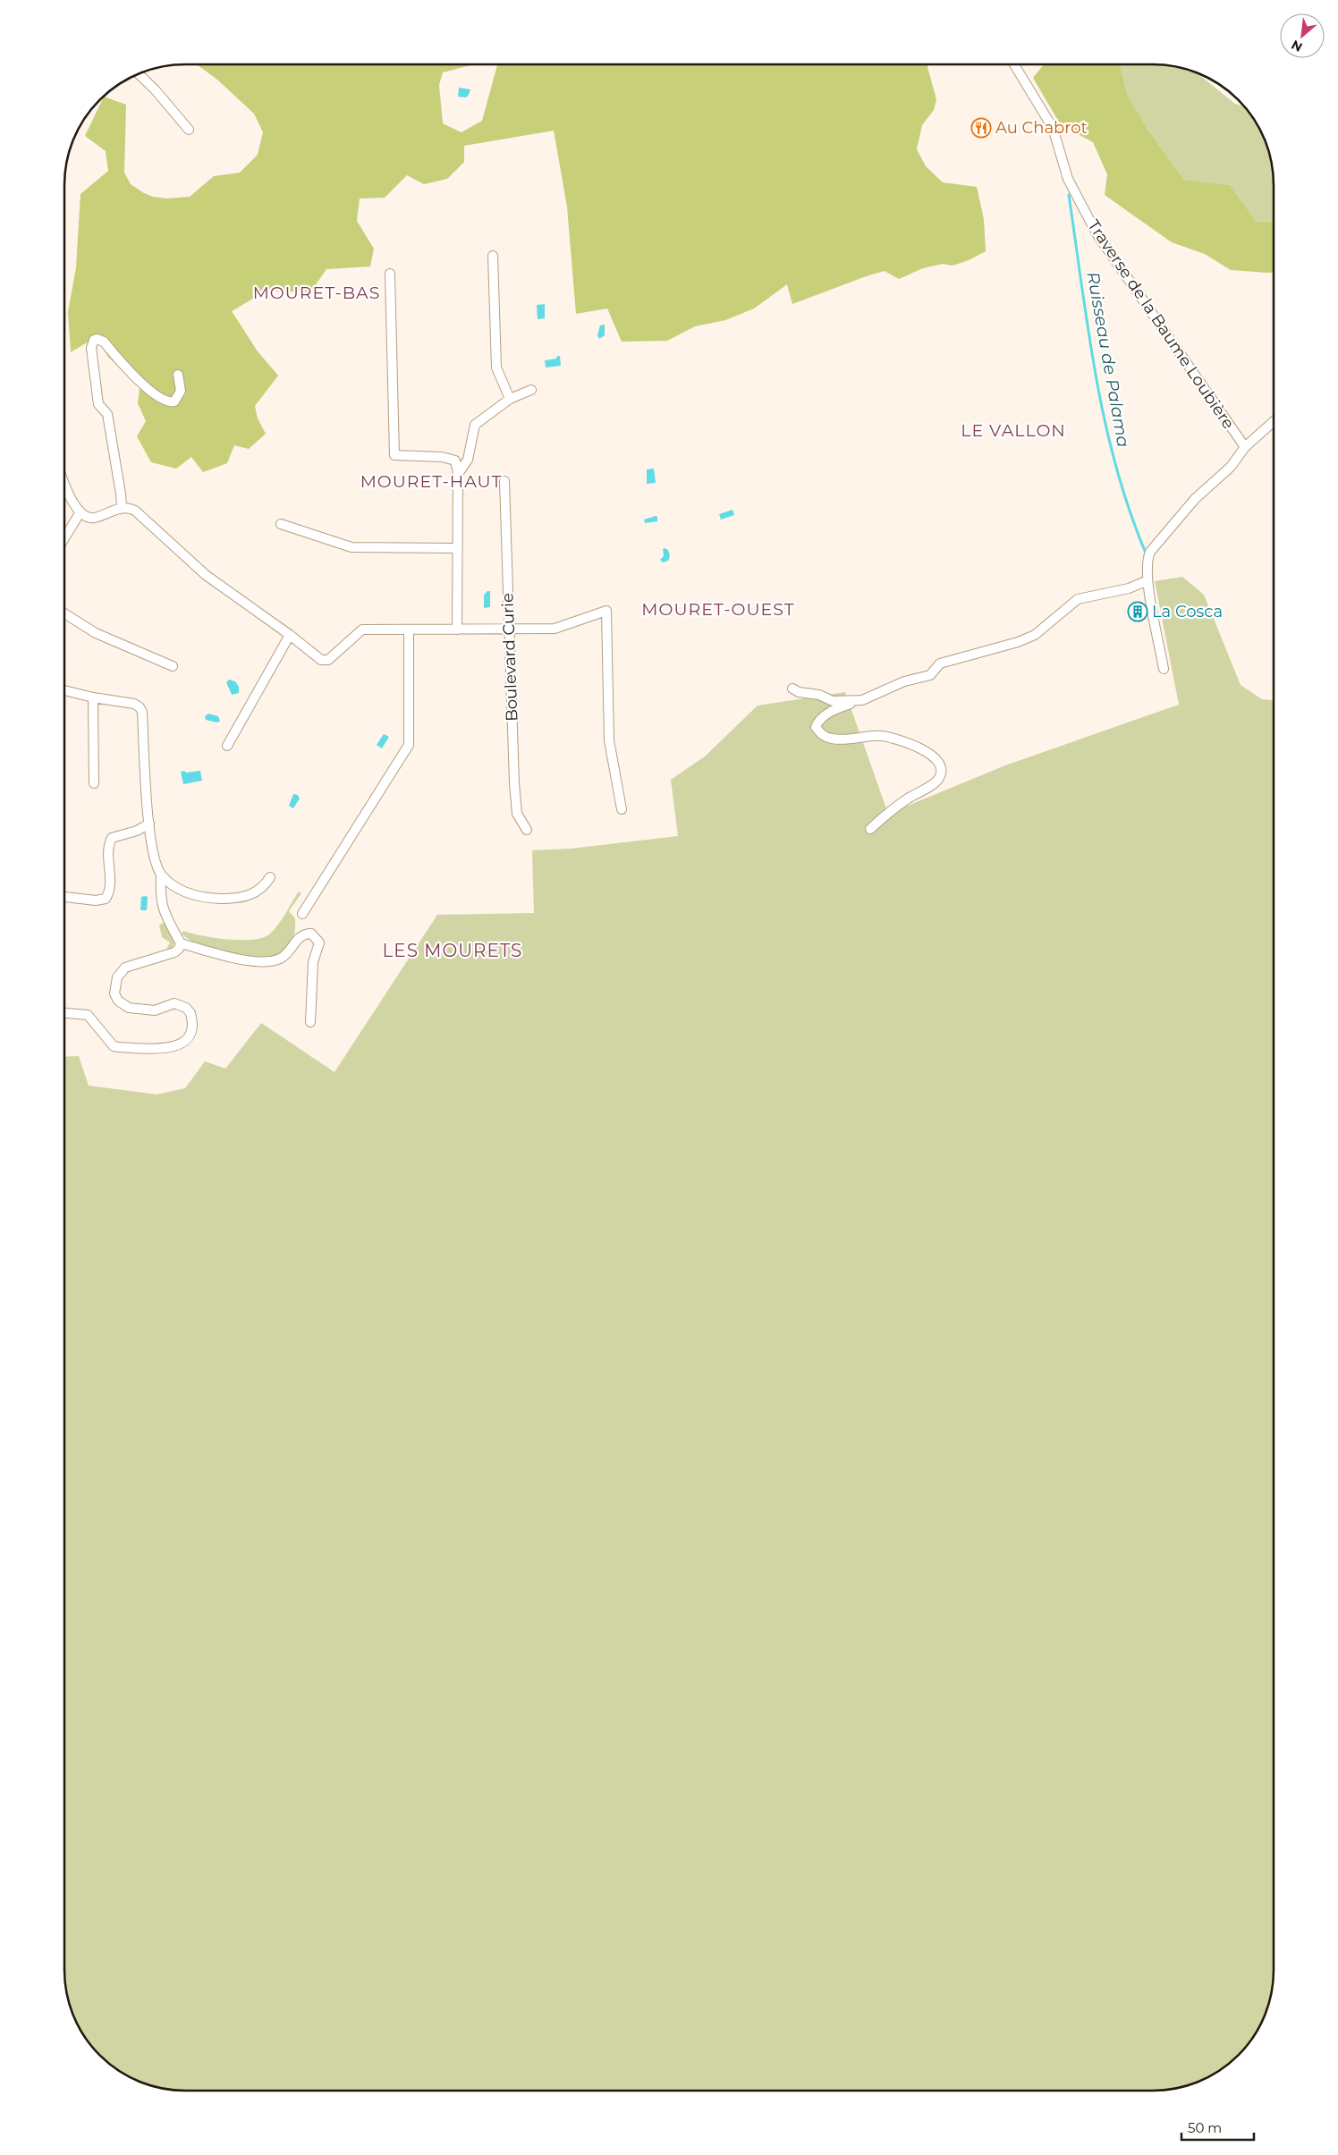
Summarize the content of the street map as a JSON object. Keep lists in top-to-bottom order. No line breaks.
{"streets":{"street":["Traverse de la Baume Loubière","Boulevard Curie"]},"districts":["MOURET-BAS","LE VALLON","MOURET-HAUT","MOURET-OUEST","LES MOURETS"],"water":["Ruisseau de Palama"],"places":{"restaurant":["Au Chabrot"],"building":["La Cosca"]},"scale_bar":"50 m","north":"bottom left"}
